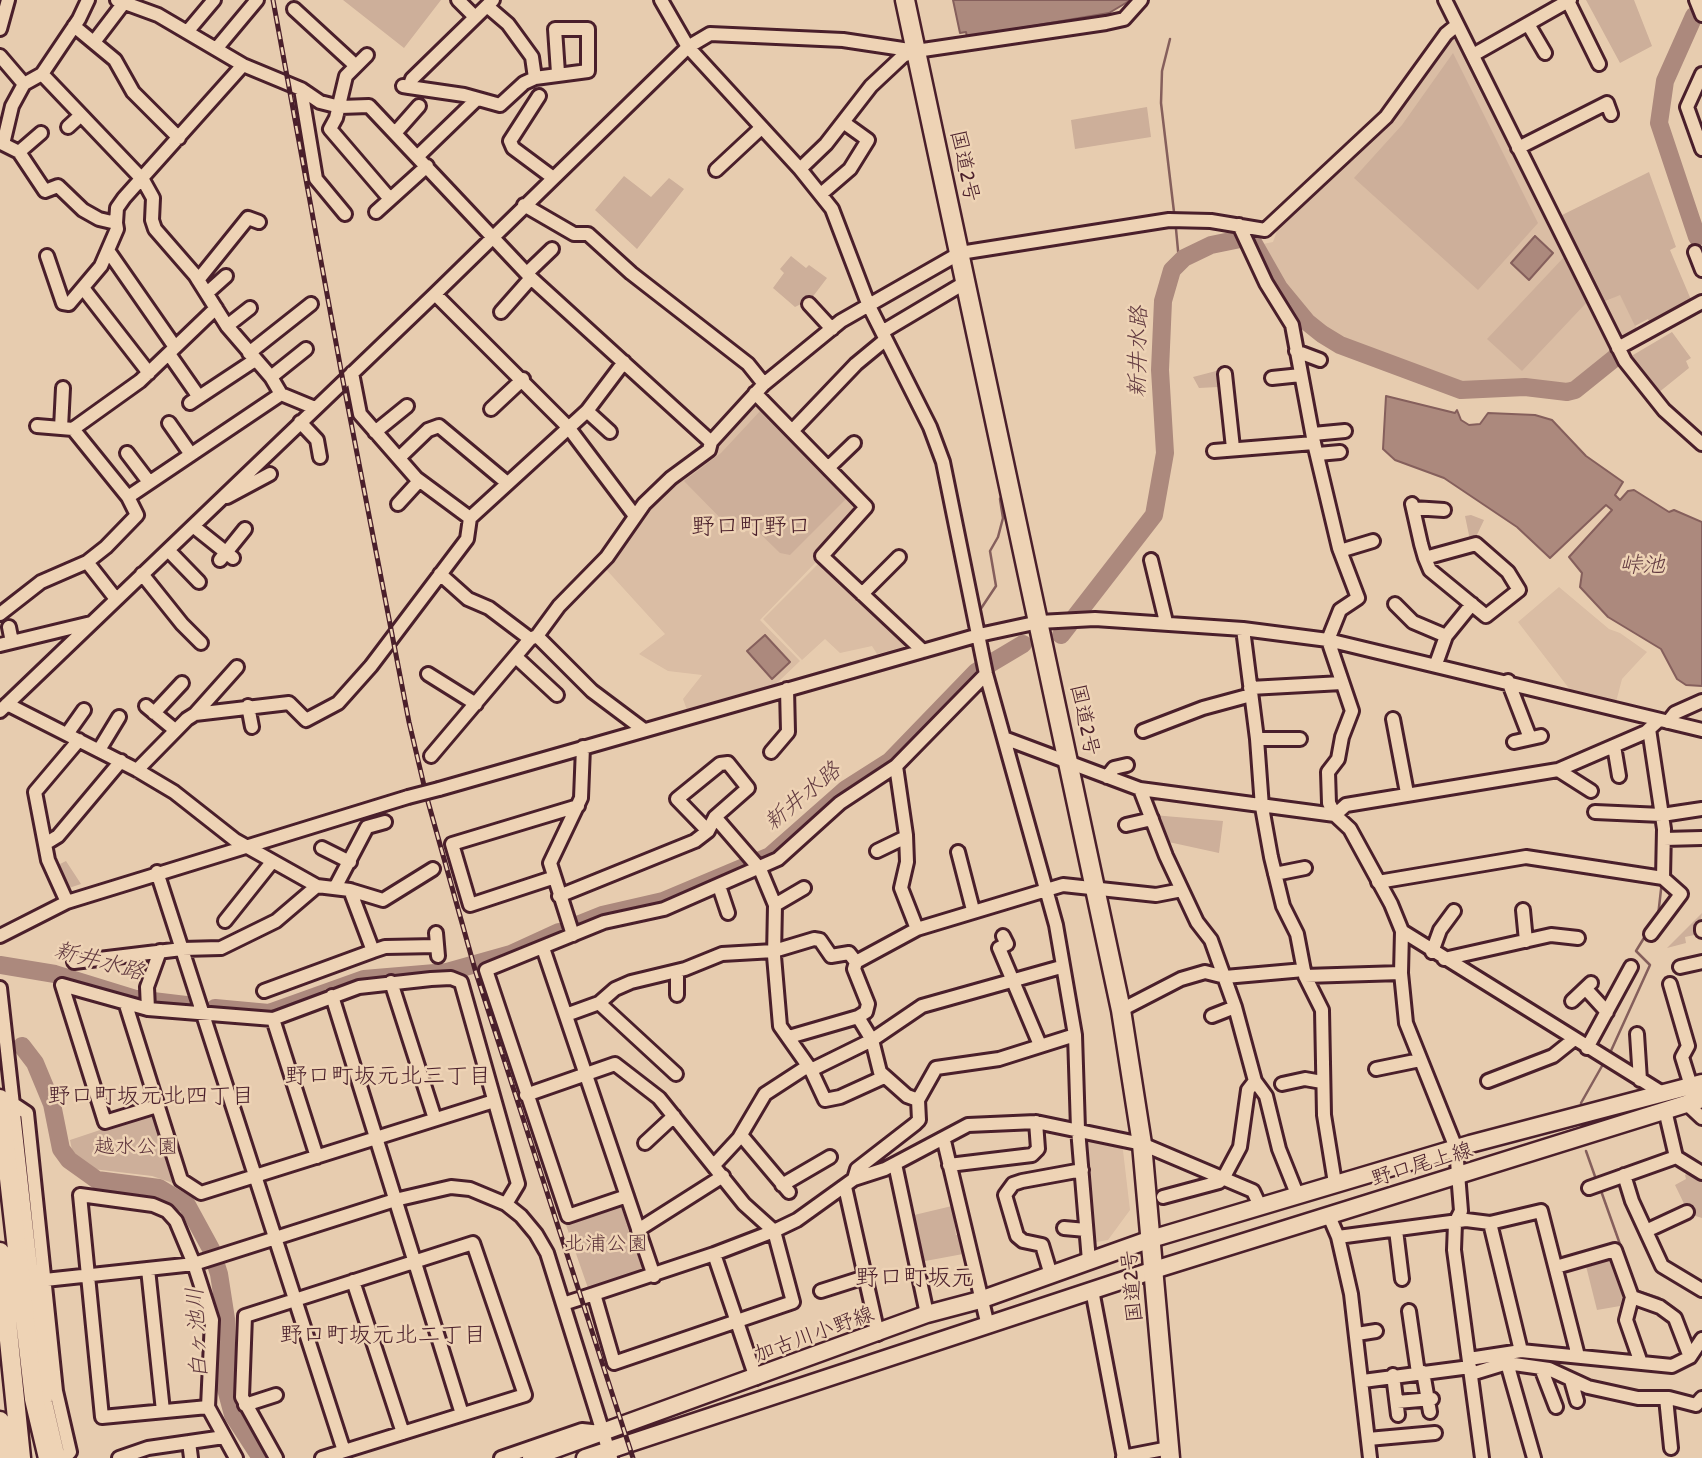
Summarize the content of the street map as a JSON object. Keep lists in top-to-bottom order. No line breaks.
{"streets":{"highway":["国道2号"],"main road":["野口尾上線","加古川小野線"]},"crossings":[["国道2号","野口尾上線"],["国道2号","加古川小野線"],["野口尾上線","加古川小野線"]],"districts":["野口町野口","野口町坂元北三丁目","野口町坂元北四丁目","野口町坂元","野口町坂元北二丁目"],"water":["新井水路","峠池","白ヶ池川"],"parks":["越水公園","北浦公園"]}
